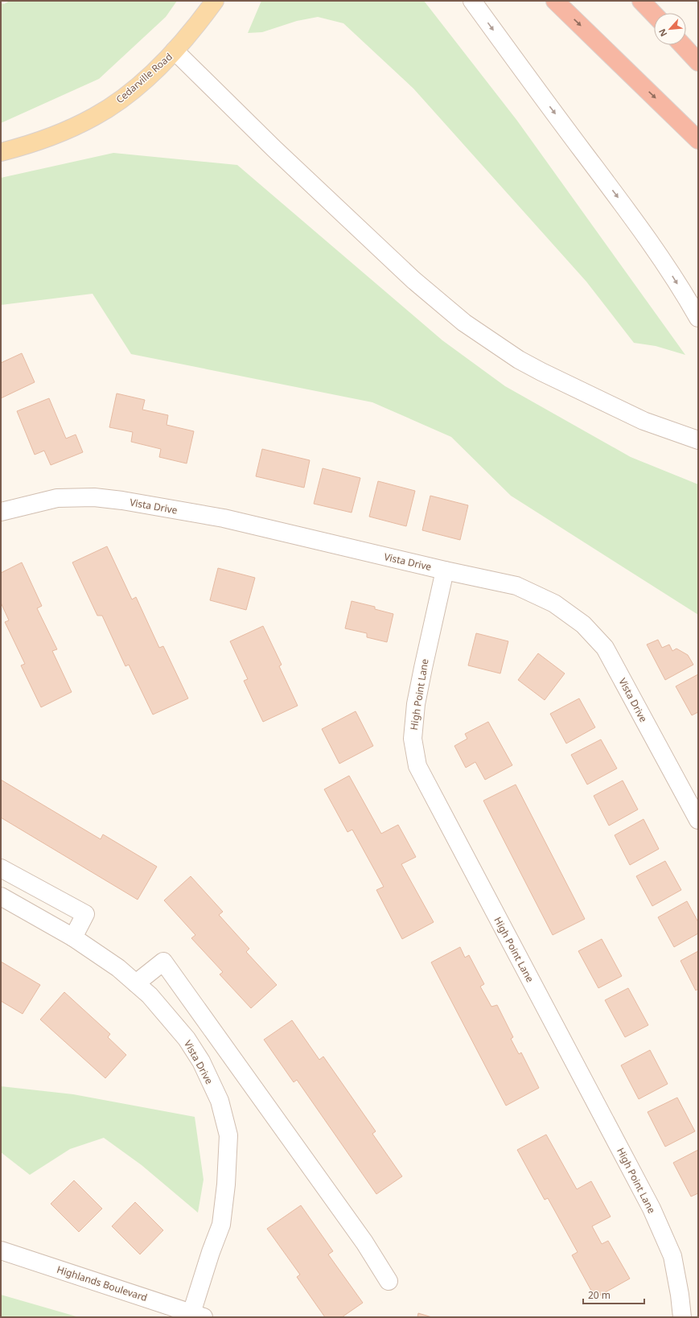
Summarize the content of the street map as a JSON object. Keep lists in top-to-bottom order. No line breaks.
{"streets":{"main road":["Cedarville Road"],"street":["Vista Drive","High Point Lane","Highlands Boulevard"]},"crossings":[["Vista Drive","High Point Lane"],["Vista Drive","Highlands Boulevard"]],"scale_bar":"20 m","north":"bottom left"}
